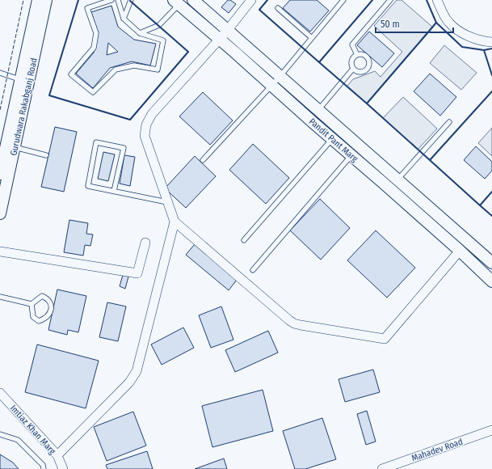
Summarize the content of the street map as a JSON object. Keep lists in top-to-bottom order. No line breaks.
{"streets":{"street":["Gurudwara Rakabganj Road","Pandit Pant Marg","Imtiaz Khan Marg","Mahadev Road"]},"scale_bar":"50 m"}
